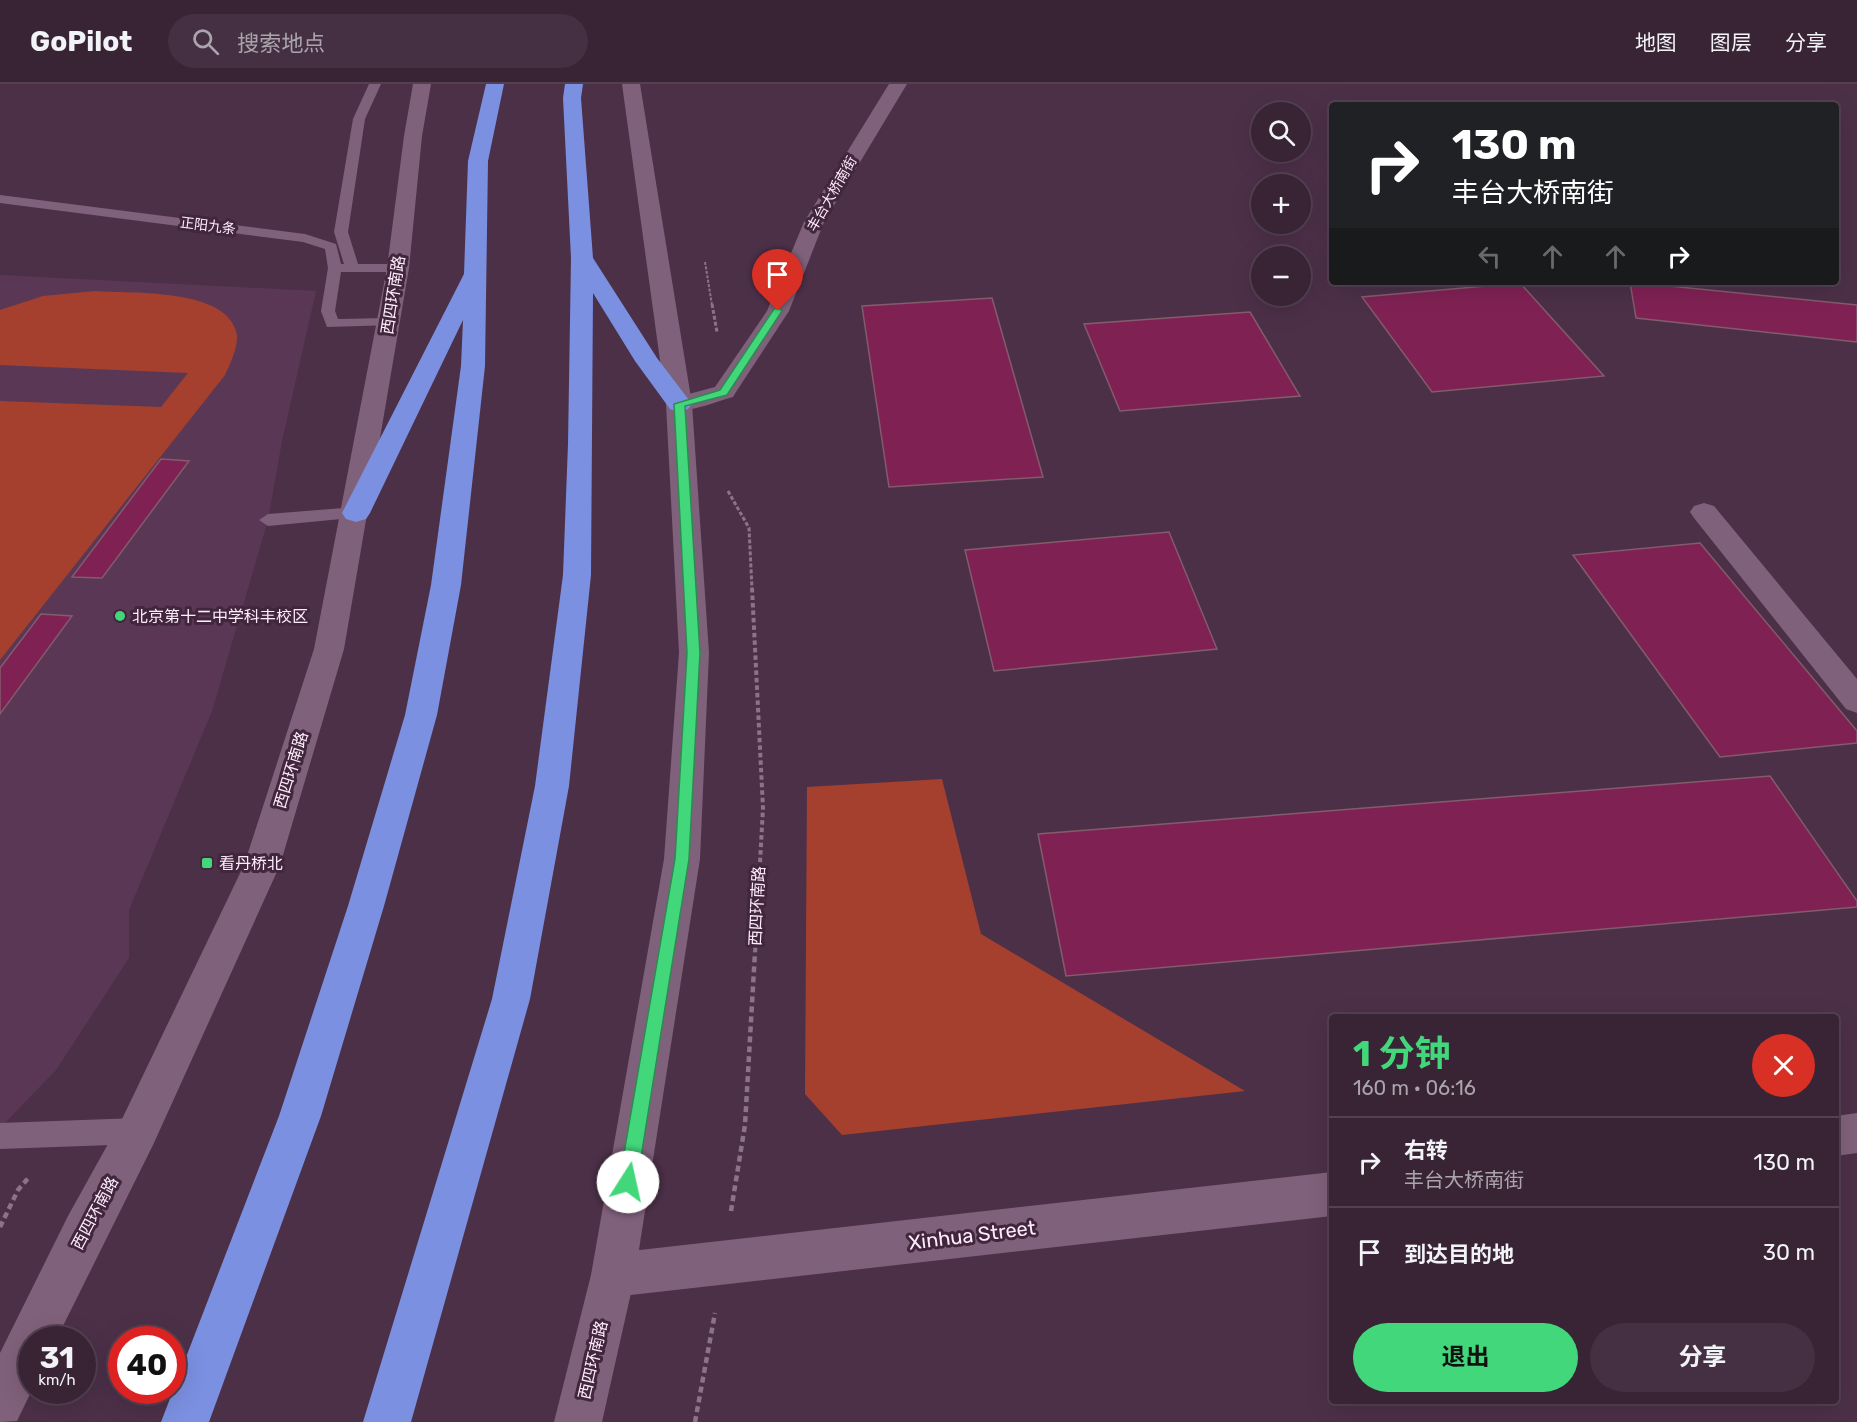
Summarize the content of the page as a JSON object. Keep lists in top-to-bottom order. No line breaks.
{"streets":{"street":["丰台大桥南街","西四环南路","Xinhua Street"],"lane":["正阳九条"]},"crossings":[["丰台大桥南街","西四环南路"],["西四环南路","Xinhua Street"]],"places":{"other":["北京第十二中学科丰校区"],"transit":["看丹桥北"]},"page":{"header":"GoPilot","search":"搜索地点","nav":["地图","图层","分享"],"map_buttons":["+","−"],"turn":["130 m","丰台大桥南街"],"heading":["1 分钟","160 m · 06:16"],"list":[{"name":"右转","note":"丰台大桥南街","value":"130 m"},{"name":"到达目的地","value":"30 m"}],"buttons":["退出","分享"],"speed":"31 km/h","limit":"40"}}
